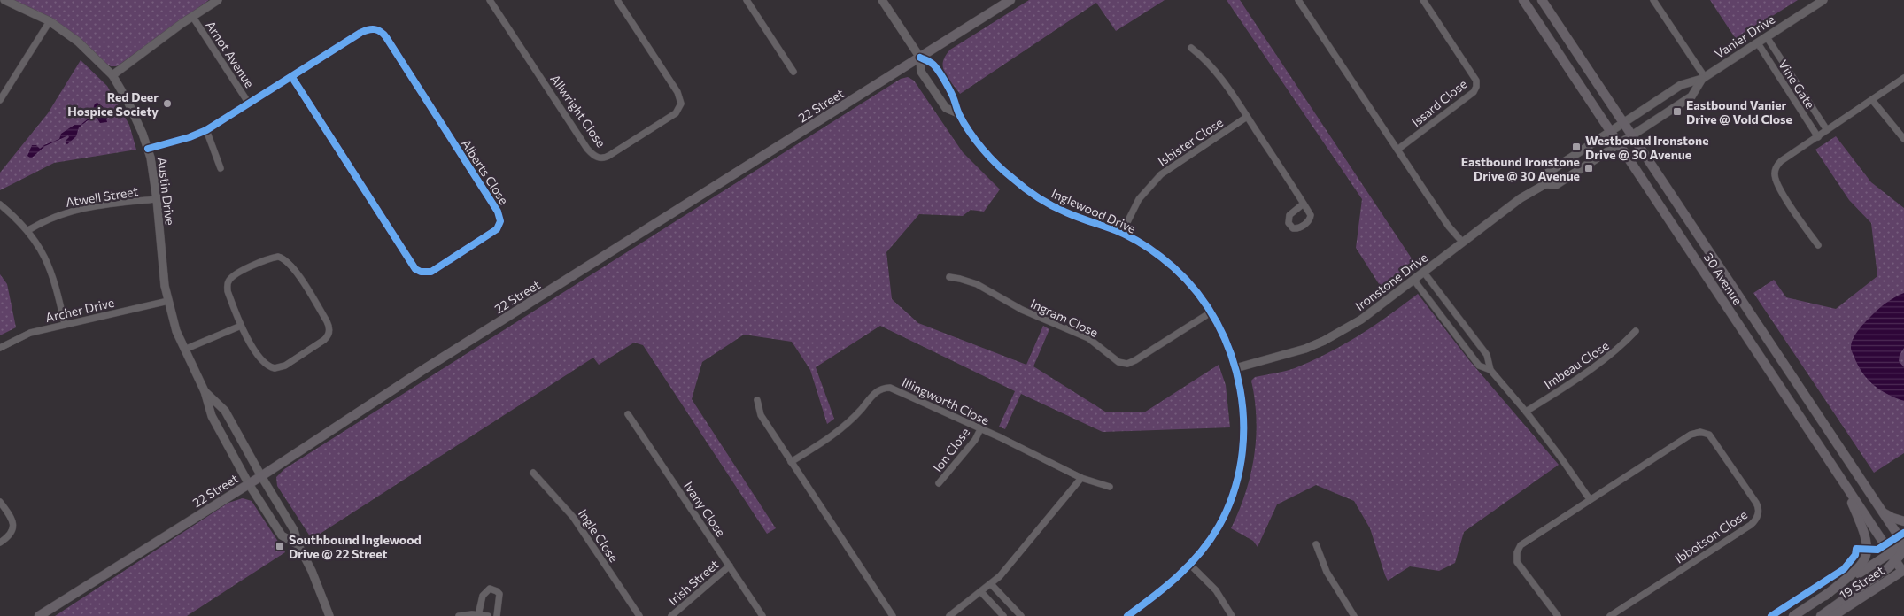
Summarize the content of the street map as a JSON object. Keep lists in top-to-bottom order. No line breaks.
{"streets":{"main road":["22 Street","30 Avenue","19 Street"],"street":["Vanier Drive","Arnot Avenue","Vine Gate","Issard Close","Allwright Close","Isbister Close","Alberts Close","Austin Drive","Atwell Street","Inglewood Drive","Ironstone Drive","Archer Drive","Ingram Close","Imbeau Close","Illingworth Close","Ion Close","Ivany Close","Ingle Close","Ibbotson Close","Irish Street"]},"crossings":[["Vanier Drive","Vine Gate"],["Vanier Drive","30 Avenue"],["Vanier Drive","Ironstone Drive"],["Arnot Avenue","Alberts Close"],["22 Street","Austin Drive"],["22 Street","Inglewood Drive"],["Isbister Close","Inglewood Drive"],["Alberts Close","Austin Drive"],["Austin Drive","Atwell Street"],["Austin Drive","Archer Drive"],["Inglewood Drive","Ironstone Drive"],["Inglewood Drive","Ingram Close"],["30 Avenue","Ironstone Drive"],["30 Avenue","19 Street"],["Illingworth Close","Ion Close"],["Ivany Close","Irish Street"]],"places":{"other":["Red Deer Hospice Society"],"transit":["Eastbound Vanier Drive @ Vold Close","Westbound Ironstone Drive @ 30 Avenue","Eastbound Ironstone Drive @ 30 Avenue","Southbound Inglewood Drive @ 22 Street"]}}
